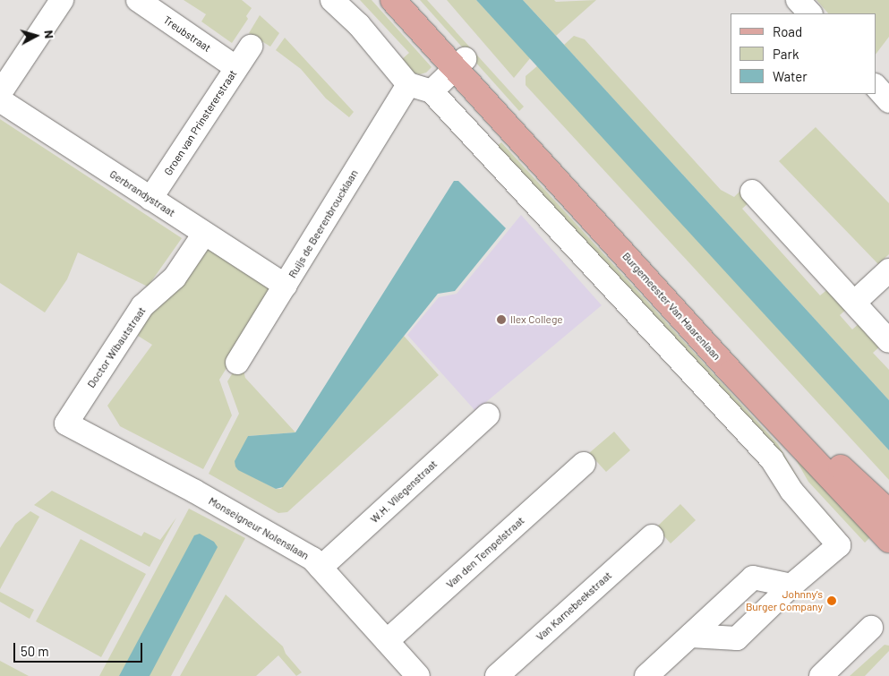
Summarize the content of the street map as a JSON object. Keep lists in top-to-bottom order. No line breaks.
{"streets":{"main road":["Burgemeester Van Haarenlaan"],"street":["Treubstraat","Groen van Prinstererstraat","Gerbrandystraat","Ruijs de Beerenbroucklaan","Doctor Wibautstraat","W.H. Vliegenstraat","Monseigneur Nolenslaan","Van den Tempelstraat","Van Karnebeekstraat"]},"crossings":[["Treubstraat","Groen van Prinstererstraat"],["Groen van Prinstererstraat","Gerbrandystraat"],["Gerbrandystraat","Ruijs de Beerenbroucklaan"],["Gerbrandystraat","Doctor Wibautstraat"],["Doctor Wibautstraat","Monseigneur Nolenslaan"],["W.H. Vliegenstraat","Monseigneur Nolenslaan"],["Monseigneur Nolenslaan","Van den Tempelstraat"]],"places":["Ilex College","Johnny's Burger Company"],"legend":["Road","Park","Water"],"scale_bar":"50 m","north":"right"}
